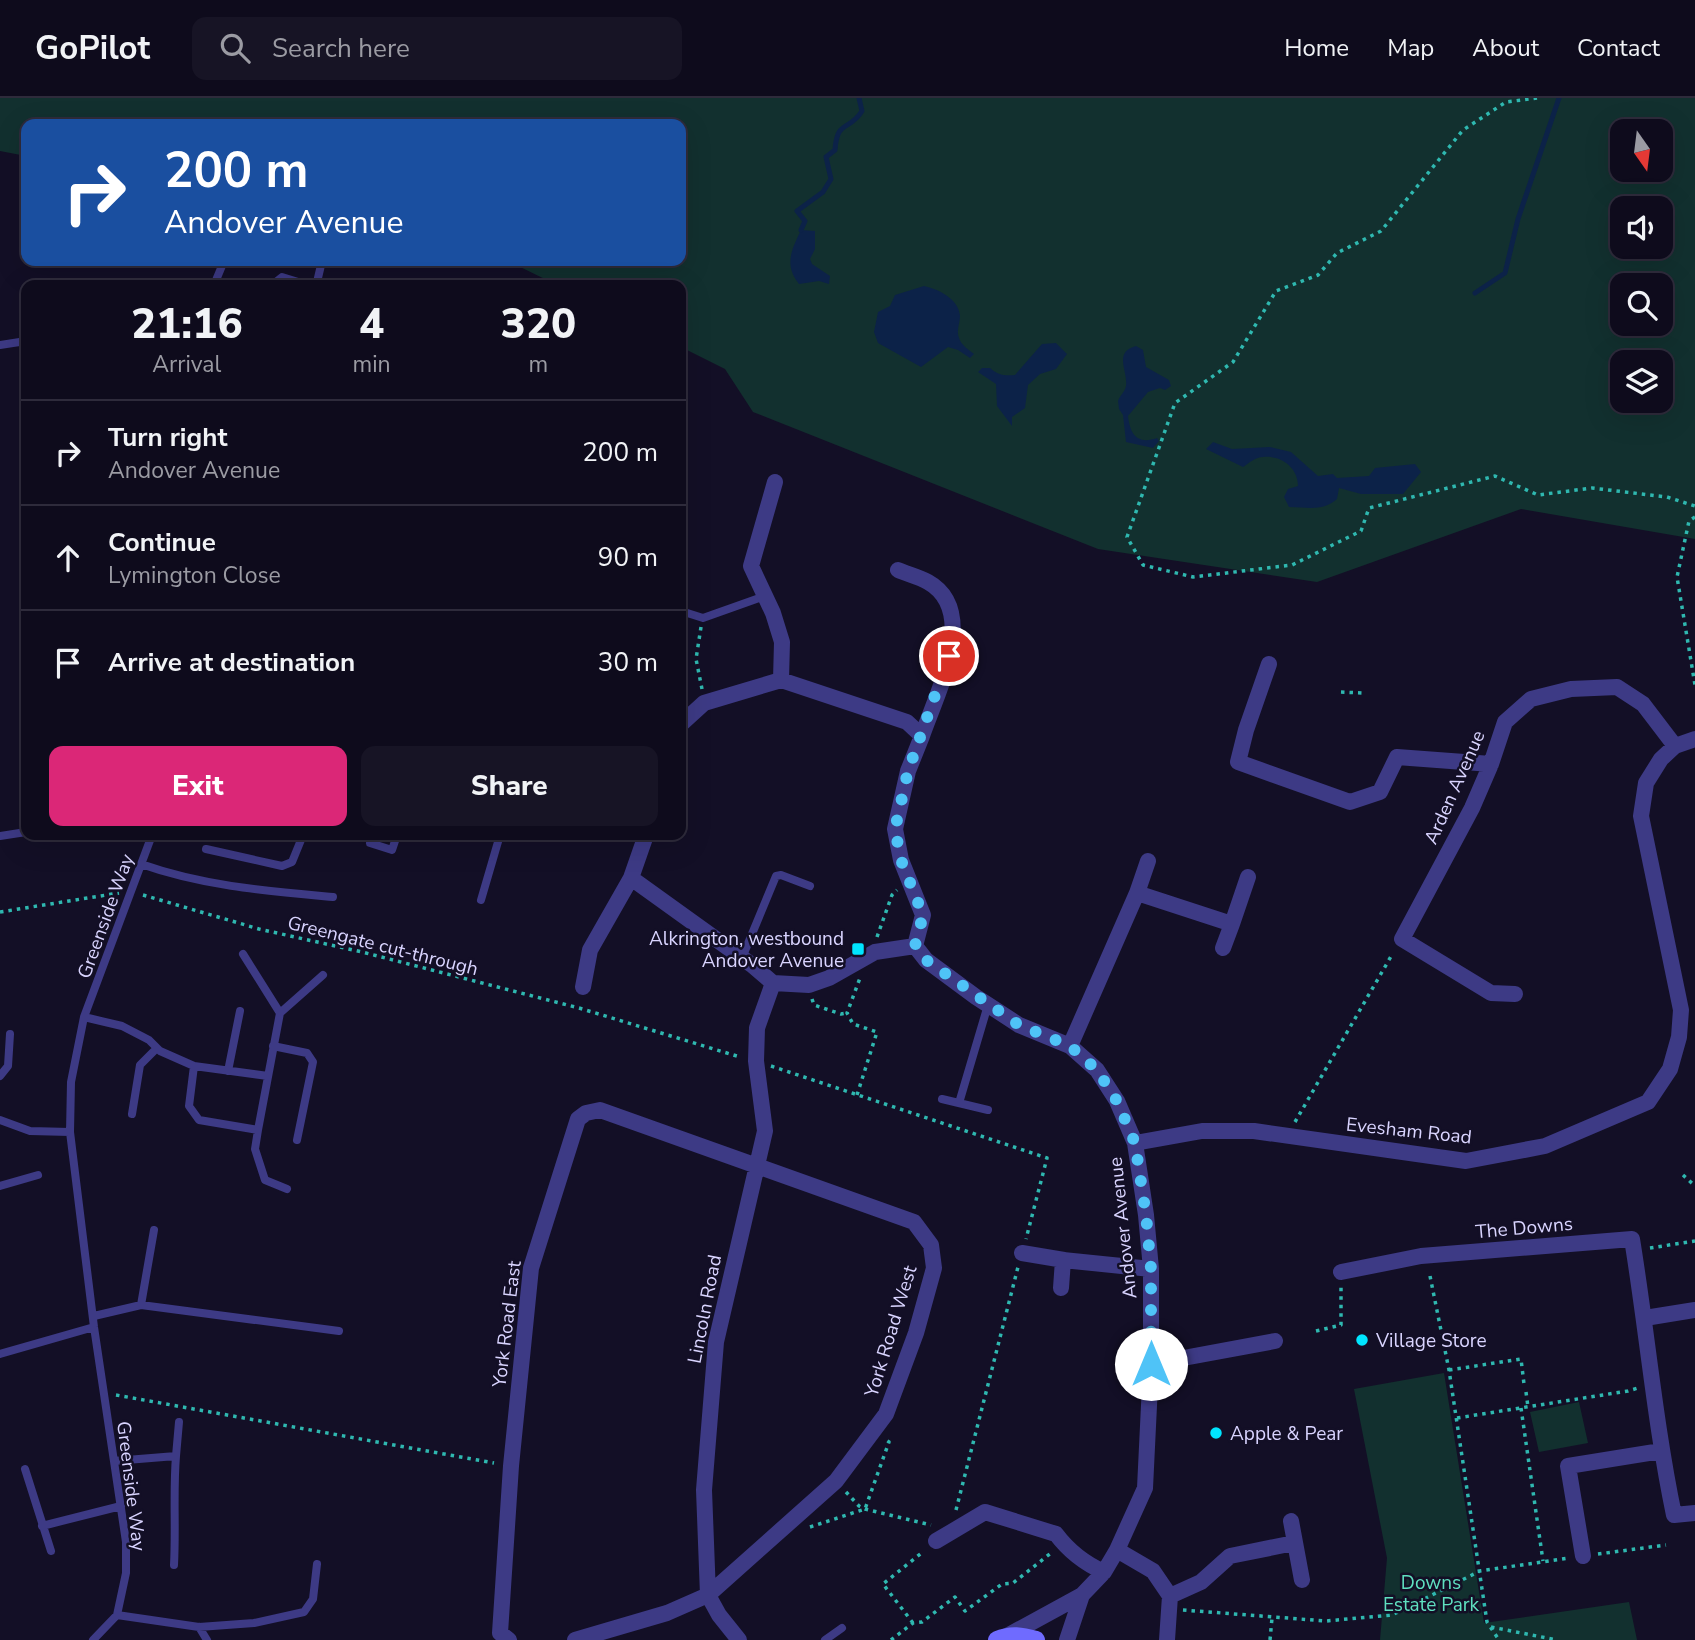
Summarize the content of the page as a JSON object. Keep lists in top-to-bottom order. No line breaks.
{"streets":{"street":["Arden Avenue","Evesham Road","The Downs","Andover Avenue","Lincoln Road","York Road East","York Road West"],"lane":["Greenside Way"],"path":["Greengate cut-through"]},"crossings":[["Arden Avenue","Evesham Road"],["Greenside Way","Greengate cut-through"],["Greengate cut-through","Lincoln Road"],["Evesham Road","Andover Avenue"],["Lincoln Road","York Road East"],["Lincoln Road","York Road West"],["York Road East","York Road West"]],"parks":["Downs Estate Park"],"places":{"transit":["Alkrington, westbound Andover Avenue"],"other":["Village Store","Apple & Pear"]},"north":"bottom","page":{"header":"GoPilot","search":"Search here","nav":["Home","Map","About","Contact"],"turn":["200 m","Andover Avenue"],"eta":["21:16","Arrival","4","min","320","m"],"list":[{"name":"Turn right","note":"Andover Avenue","value":"200 m"},{"name":"Continue","note":"Lymington Close","value":"90 m"},{"name":"Arrive at destination","value":"30 m"}],"buttons":["Exit","Share"]}}
